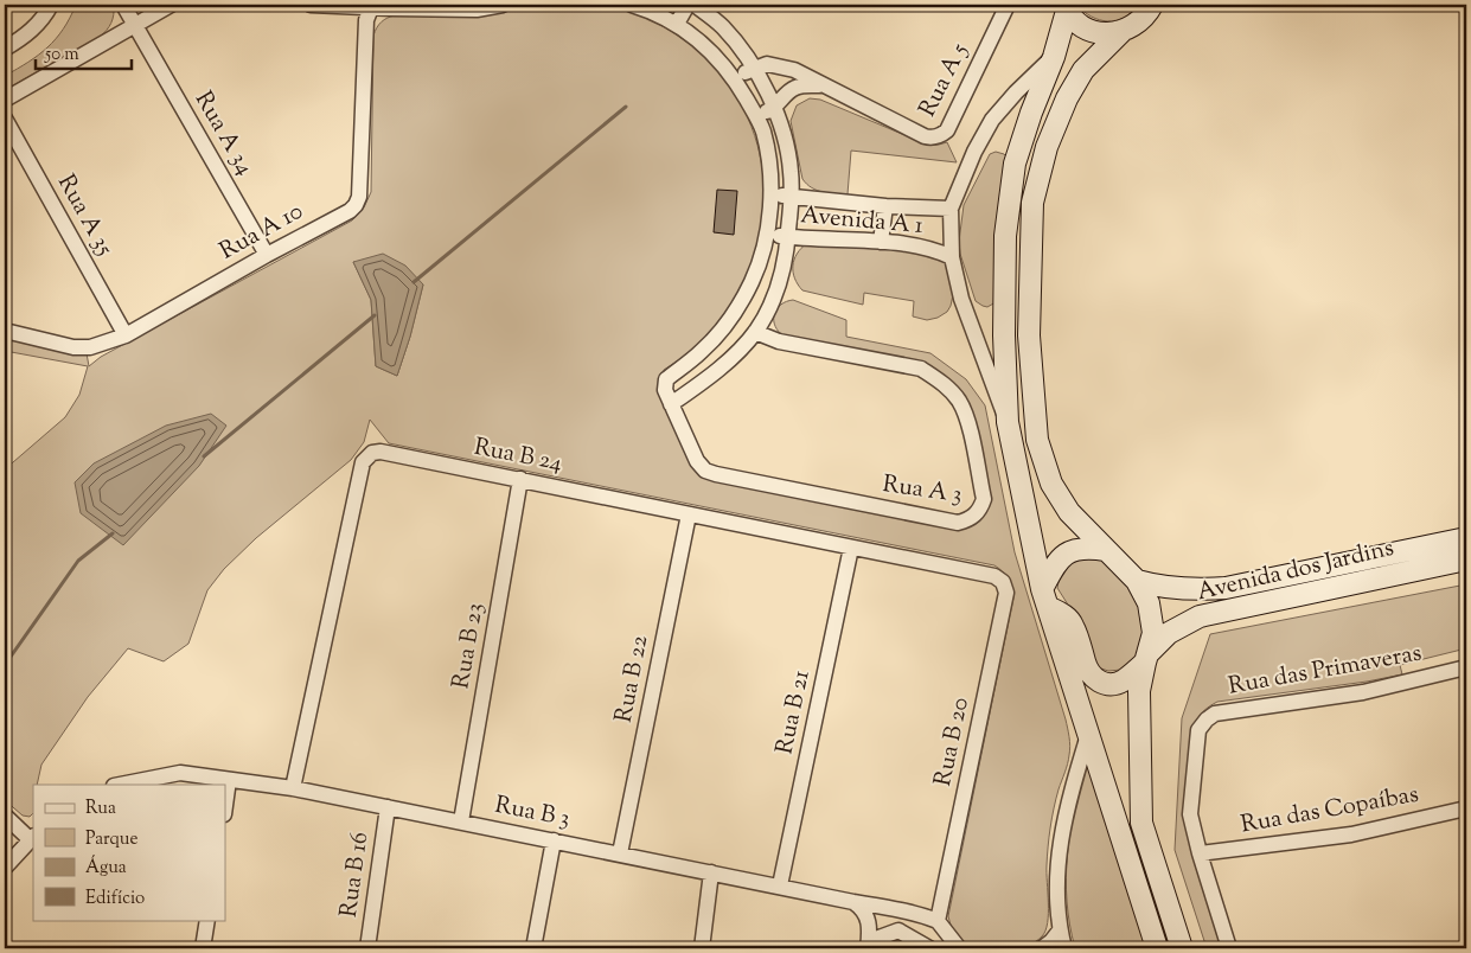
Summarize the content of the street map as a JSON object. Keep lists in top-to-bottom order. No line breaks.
{"streets":{"street":["Rua A 5","Rua A 34","Rua A 35","Avenida A 1","Rua A 10","Rua B 24","Rua A 3","Avenida dos Jardins","Rua B 23","Rua das Primaveras","Rua B 22","Rua B 21","Rua B 20","Rua das Copaíbas","Rua B 3","Rua B 16"]},"crossings":[["Rua A 34","Rua A 10"],["Rua A 35","Rua A 10"],["Rua B 24","Rua B 23"],["Rua B 24","Rua B 22"],["Rua B 24","Rua B 21"],["Rua B 24","Rua B 20"],["Rua B 24","Rua B 3"],["Rua B 23","Rua B 3"],["Rua das Primaveras","Rua das Copaíbas"],["Rua B 22","Rua B 3"],["Rua B 21","Rua B 3"],["Rua B 20","Rua B 3"],["Rua B 3","Rua B 16"]],"legend":["Rua","Parque","Água","Edifício"],"scale_bar":"50 m"}
